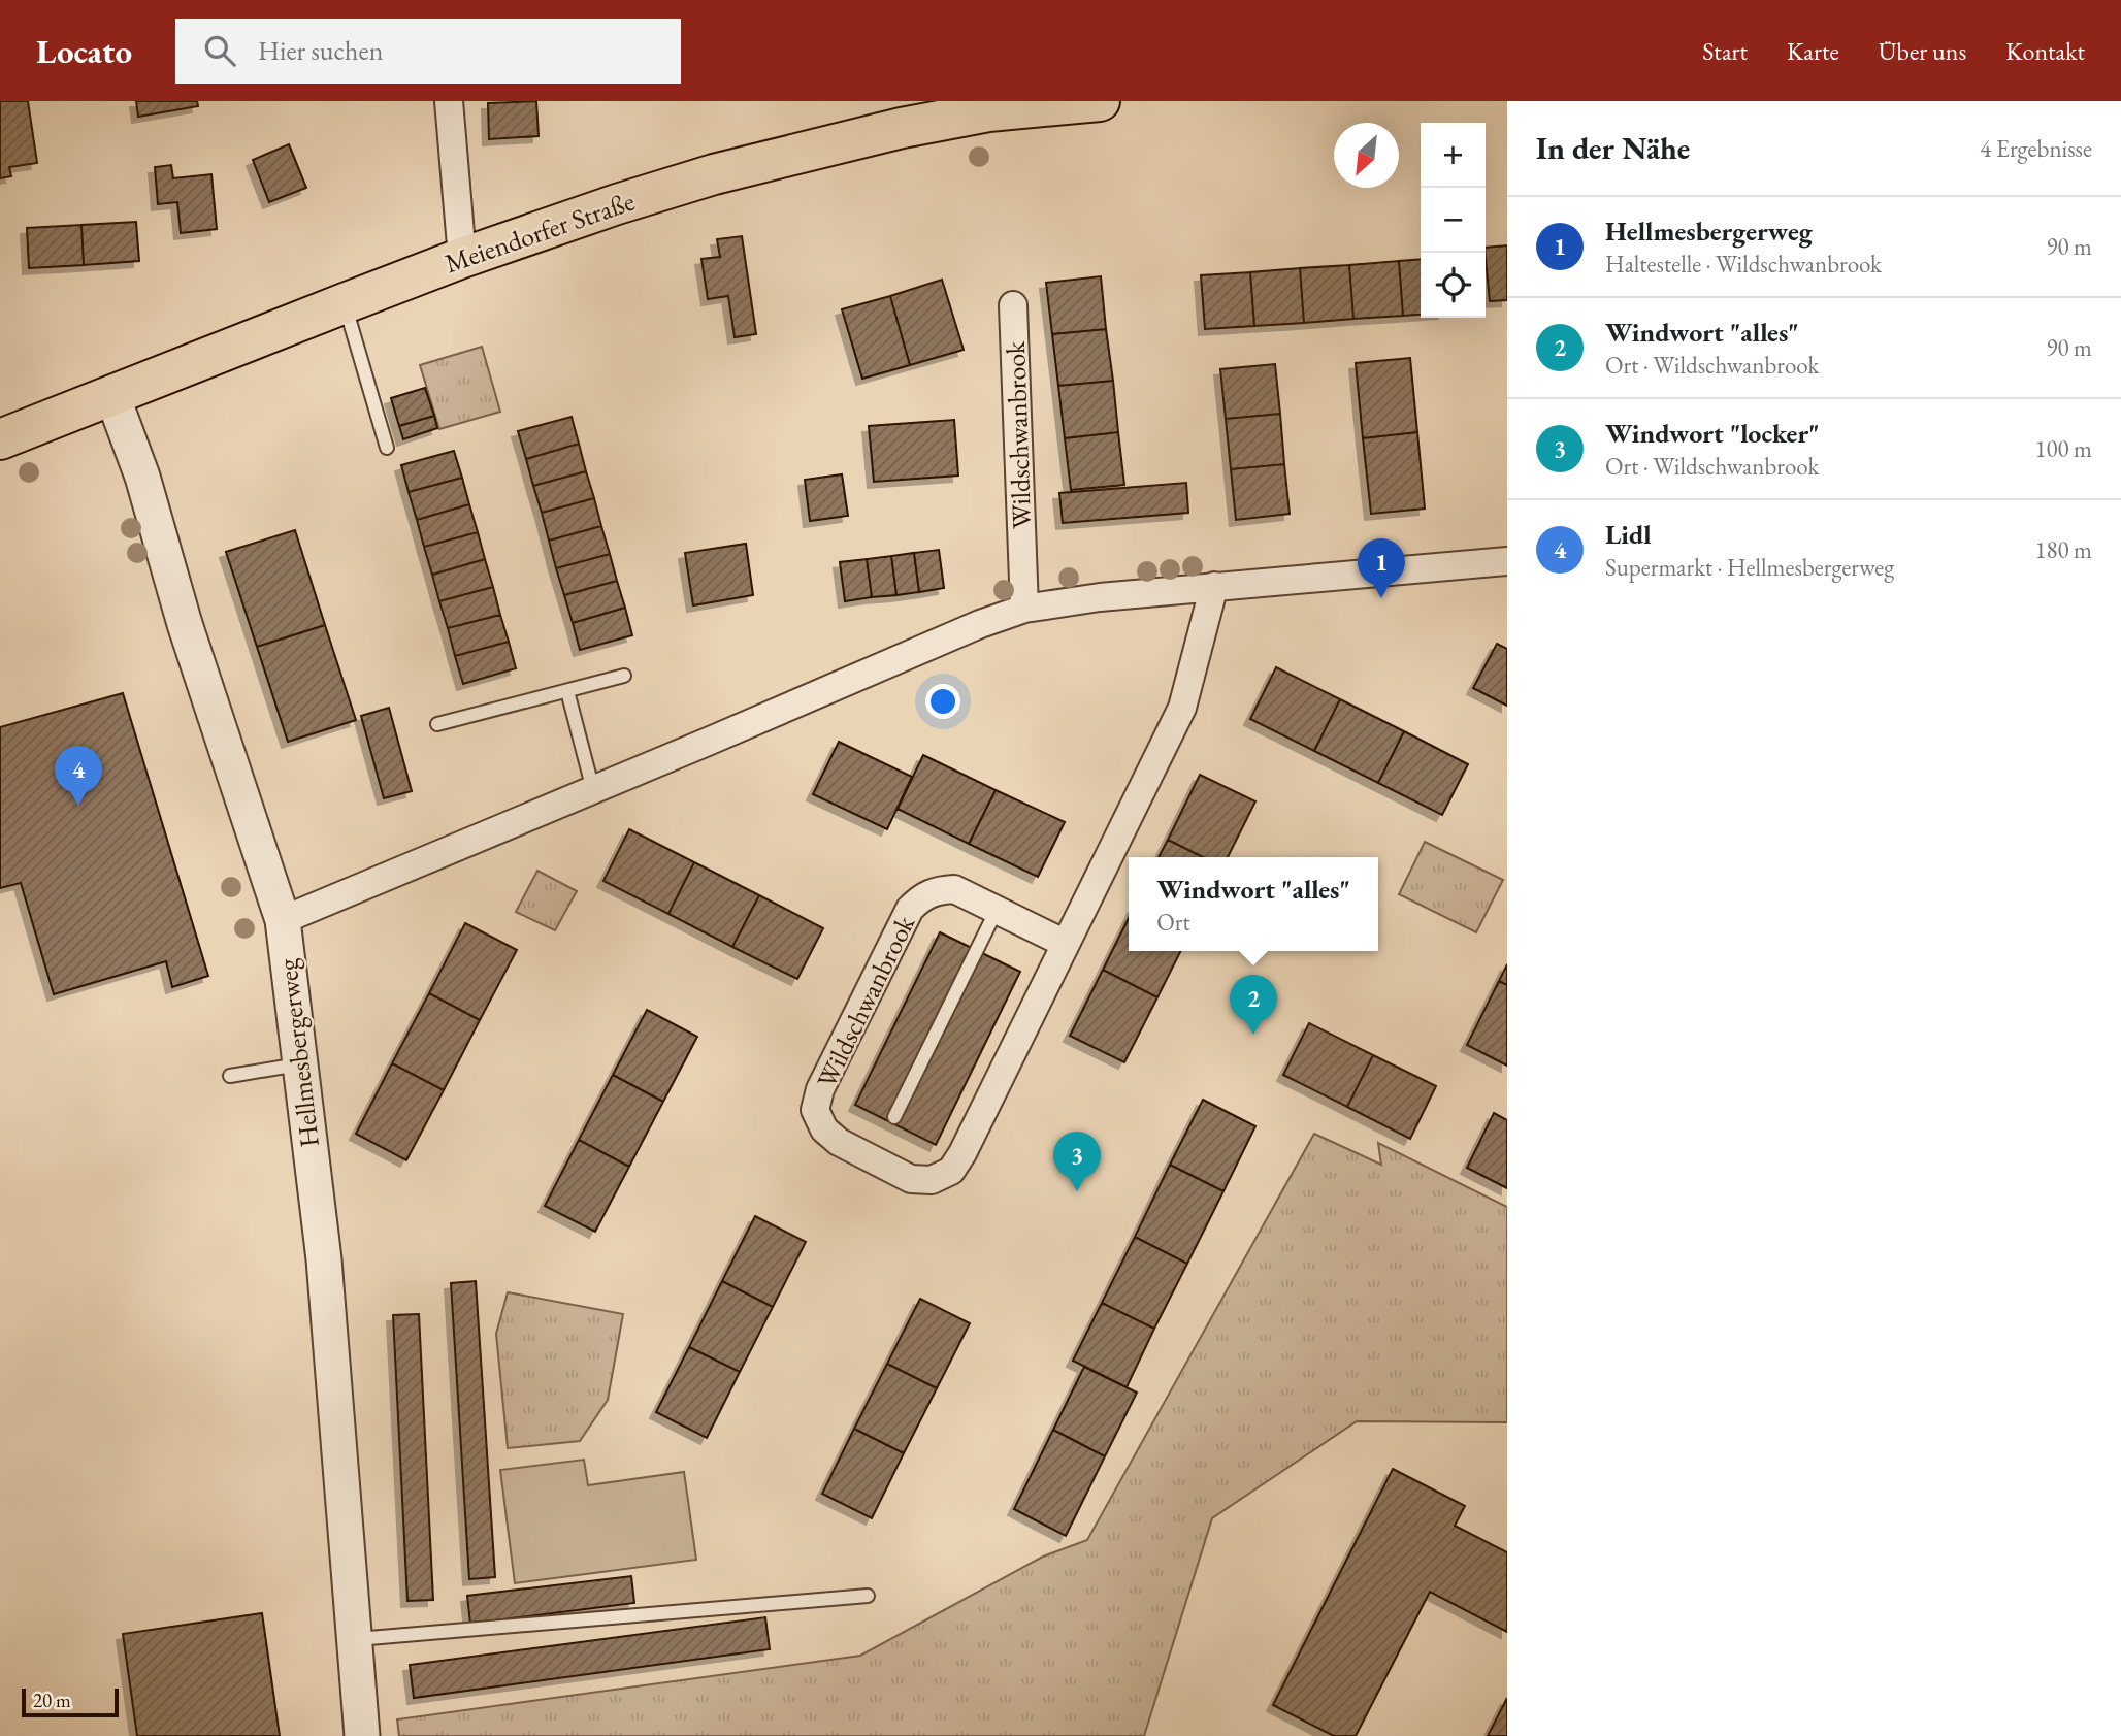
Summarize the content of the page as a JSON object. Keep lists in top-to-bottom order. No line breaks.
{"streets":{"main road":["Meiendorfer Straße"],"street":["Wildschwanbrook","Hellmesbergerweg"]},"crossings":[["Meiendorfer Straße","Hellmesbergerweg"]],"scale_bar":"20 m","north":"bottom left","page":{"header":"Locato","search":"Hier suchen","nav":["Start","Karte","Über uns","Kontakt"],"heading":["In der Nähe","4 Ergebnisse"],"map_buttons":["+","−"],"list":[{"mark":"1","name":"Hellmesbergerweg","note":"Haltestelle · Wildschwanbrook","value":"90 m"},{"mark":"2","name":"Windwort \"alles\"","note":"Ort · Wildschwanbrook","value":"90 m"},{"mark":"3","name":"Windwort \"locker\"","note":"Ort · Wildschwanbrook","value":"100 m"},{"mark":"4","name":"Lidl","note":"Supermarkt · Hellmesbergerweg","value":"180 m"}],"pins":["1","4","2","3"],"popup":["Windwort \"alles\"","Ort"],"scale":"20 m"}}
